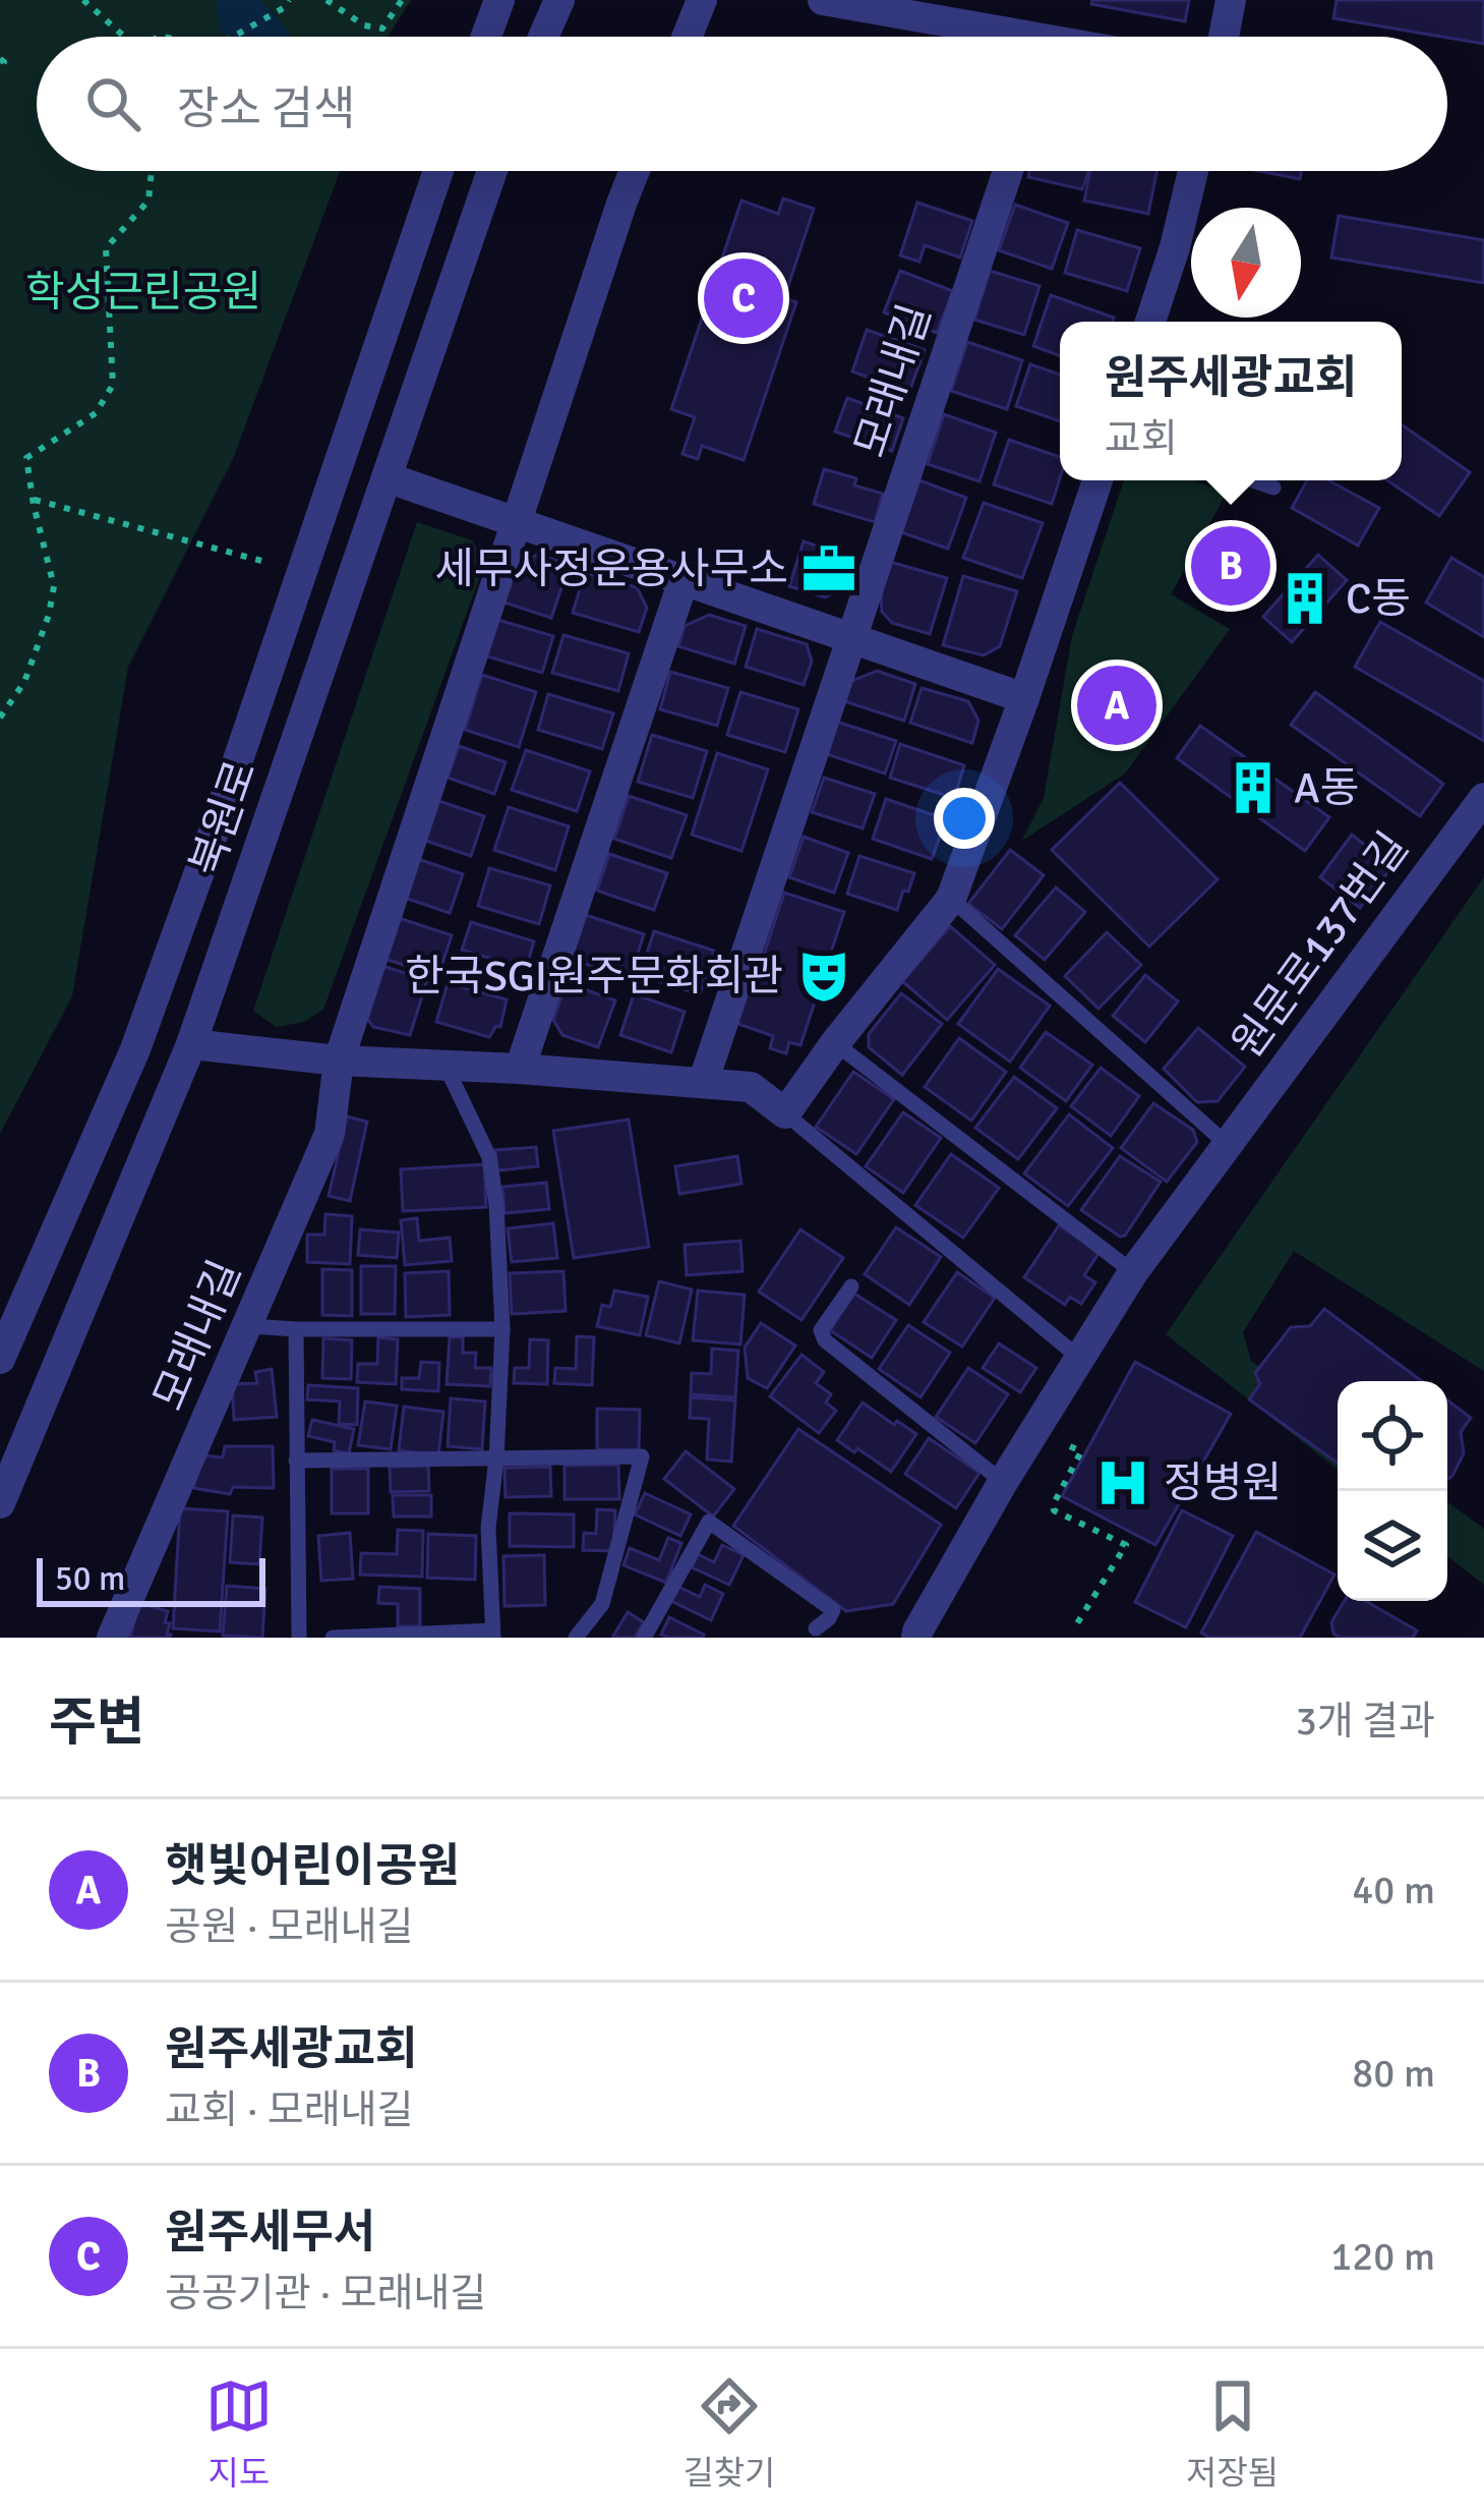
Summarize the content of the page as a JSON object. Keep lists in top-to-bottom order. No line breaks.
{"streets":{"street":["모래내길","북원로","원문로137번길"]},"parks":["학성근린공원"],"places":{"office":["세무사정운용사무소"],"building":["C동","A동"],"theatre":["한국SGI원주문화회관"],"hospital":["정병원"]},"scale_bar":"50 m","north":"bottom","page":{"search":"장소 검색","pins":["C","B","A"],"popup":["원주세광교회","교회"],"scale":"50 m","heading":["주변","3개 결과"],"list":[{"mark":"A","name":"햇빛어린이공원","note":"공원 · 모래내길","value":"40 m"},{"mark":"B","name":"원주세광교회","note":"교회 · 모래내길","value":"80 m"},{"mark":"C","name":"원주세무서","note":"공공기관 · 모래내길","value":"120 m"}],"nav":["지도","길찾기","저장됨"]}}
